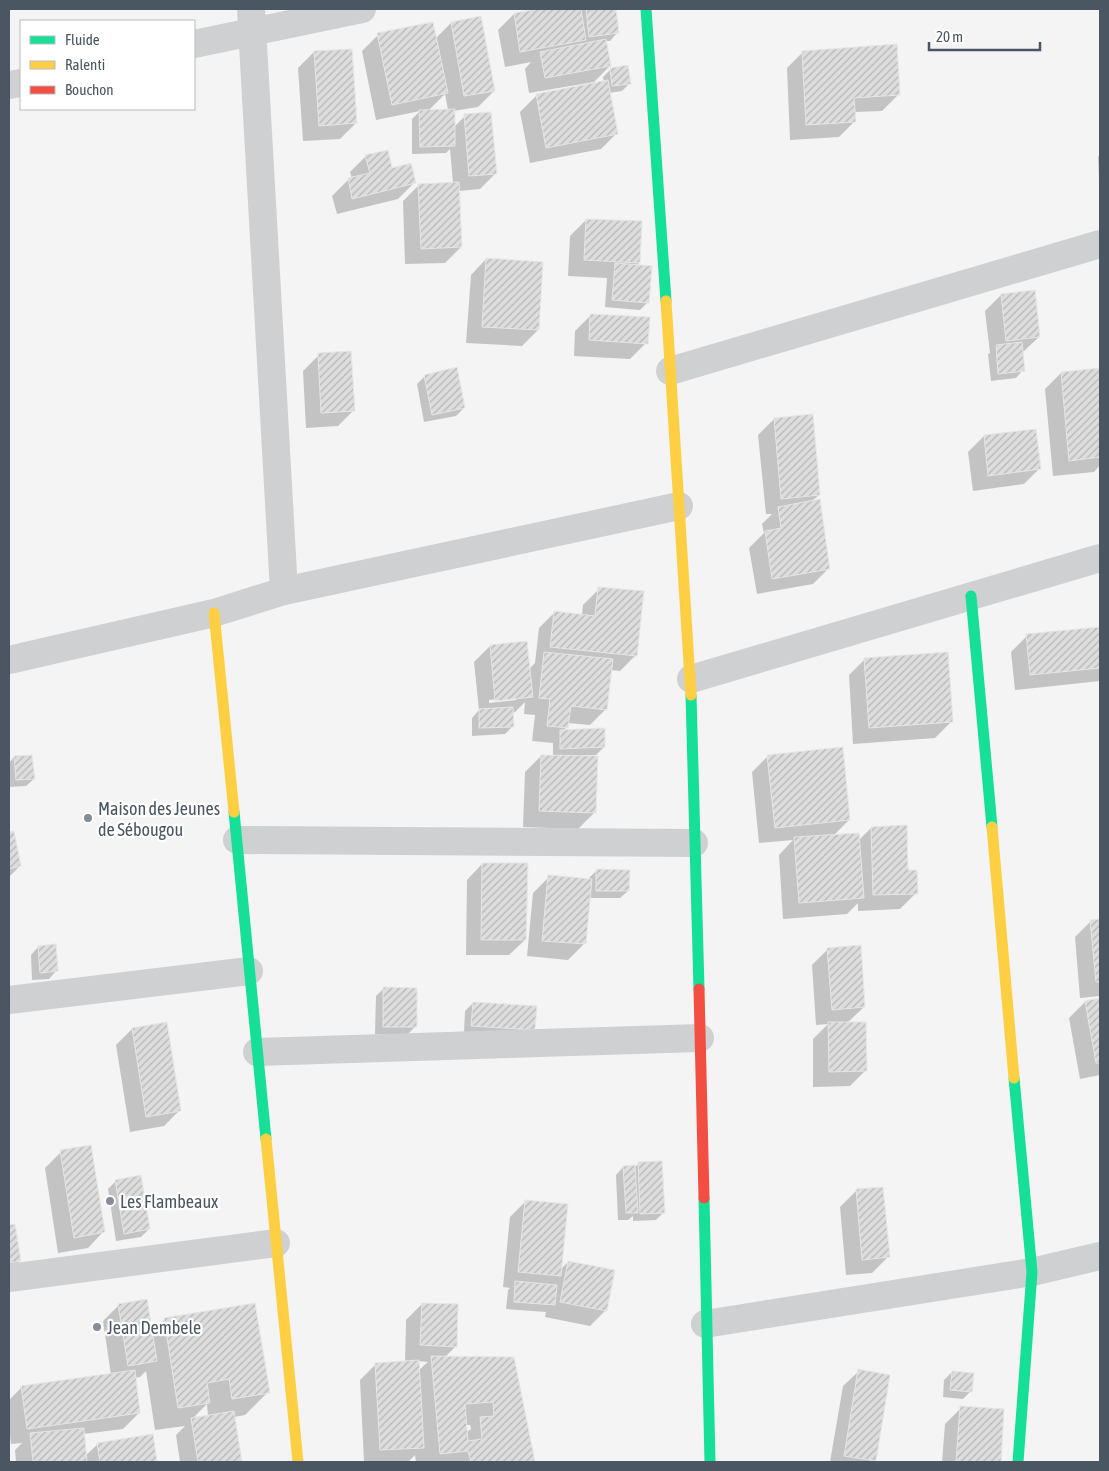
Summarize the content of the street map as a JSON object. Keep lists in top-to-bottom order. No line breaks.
{"places":["Maison des Jeunes de Sébougou","Les Flambeaux","Jean Dembele"],"legend":["Fluide","Ralenti","Bouchon"],"scale_bar":"20 m"}
